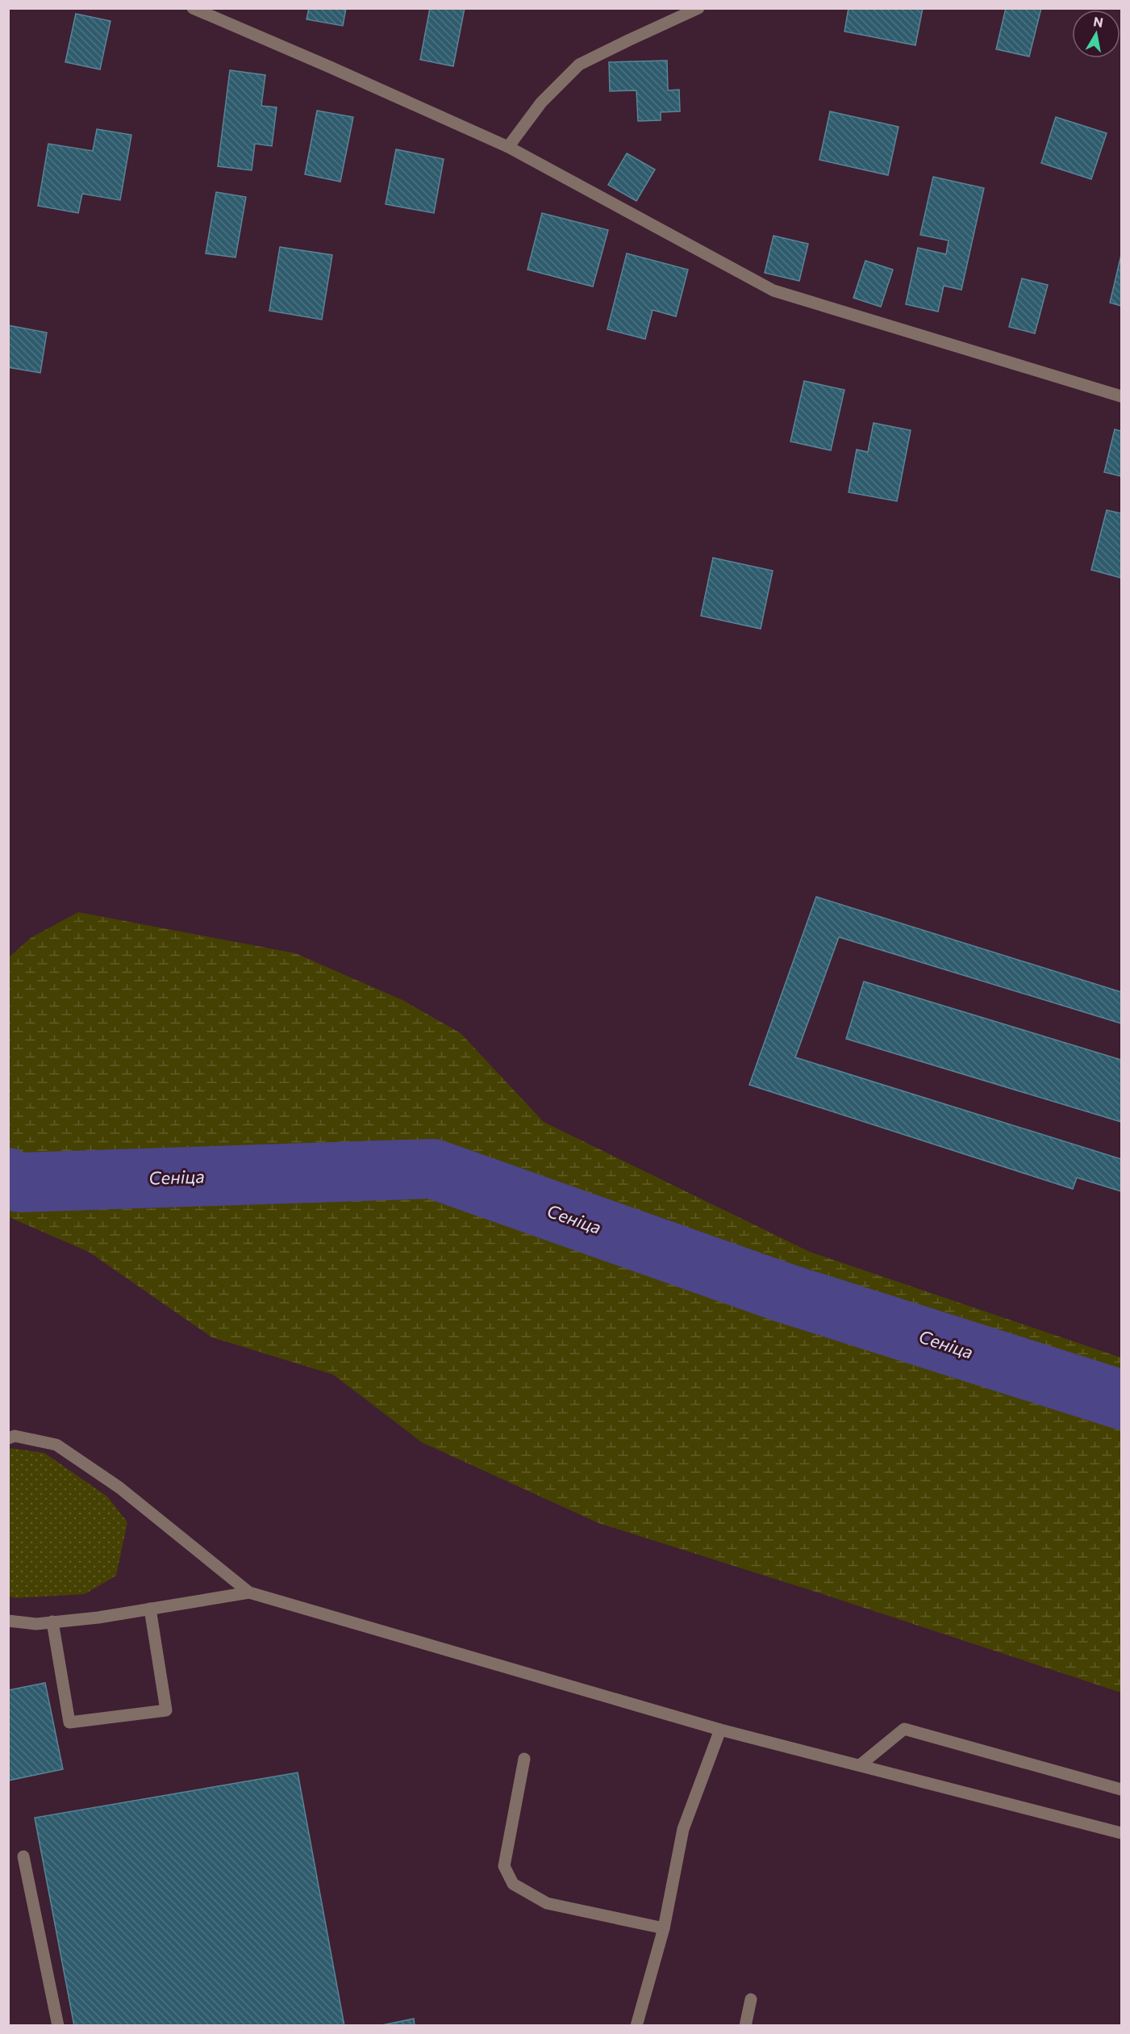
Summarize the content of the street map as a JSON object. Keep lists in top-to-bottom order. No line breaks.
{"water":["Сеніца"],"north":"top"}
